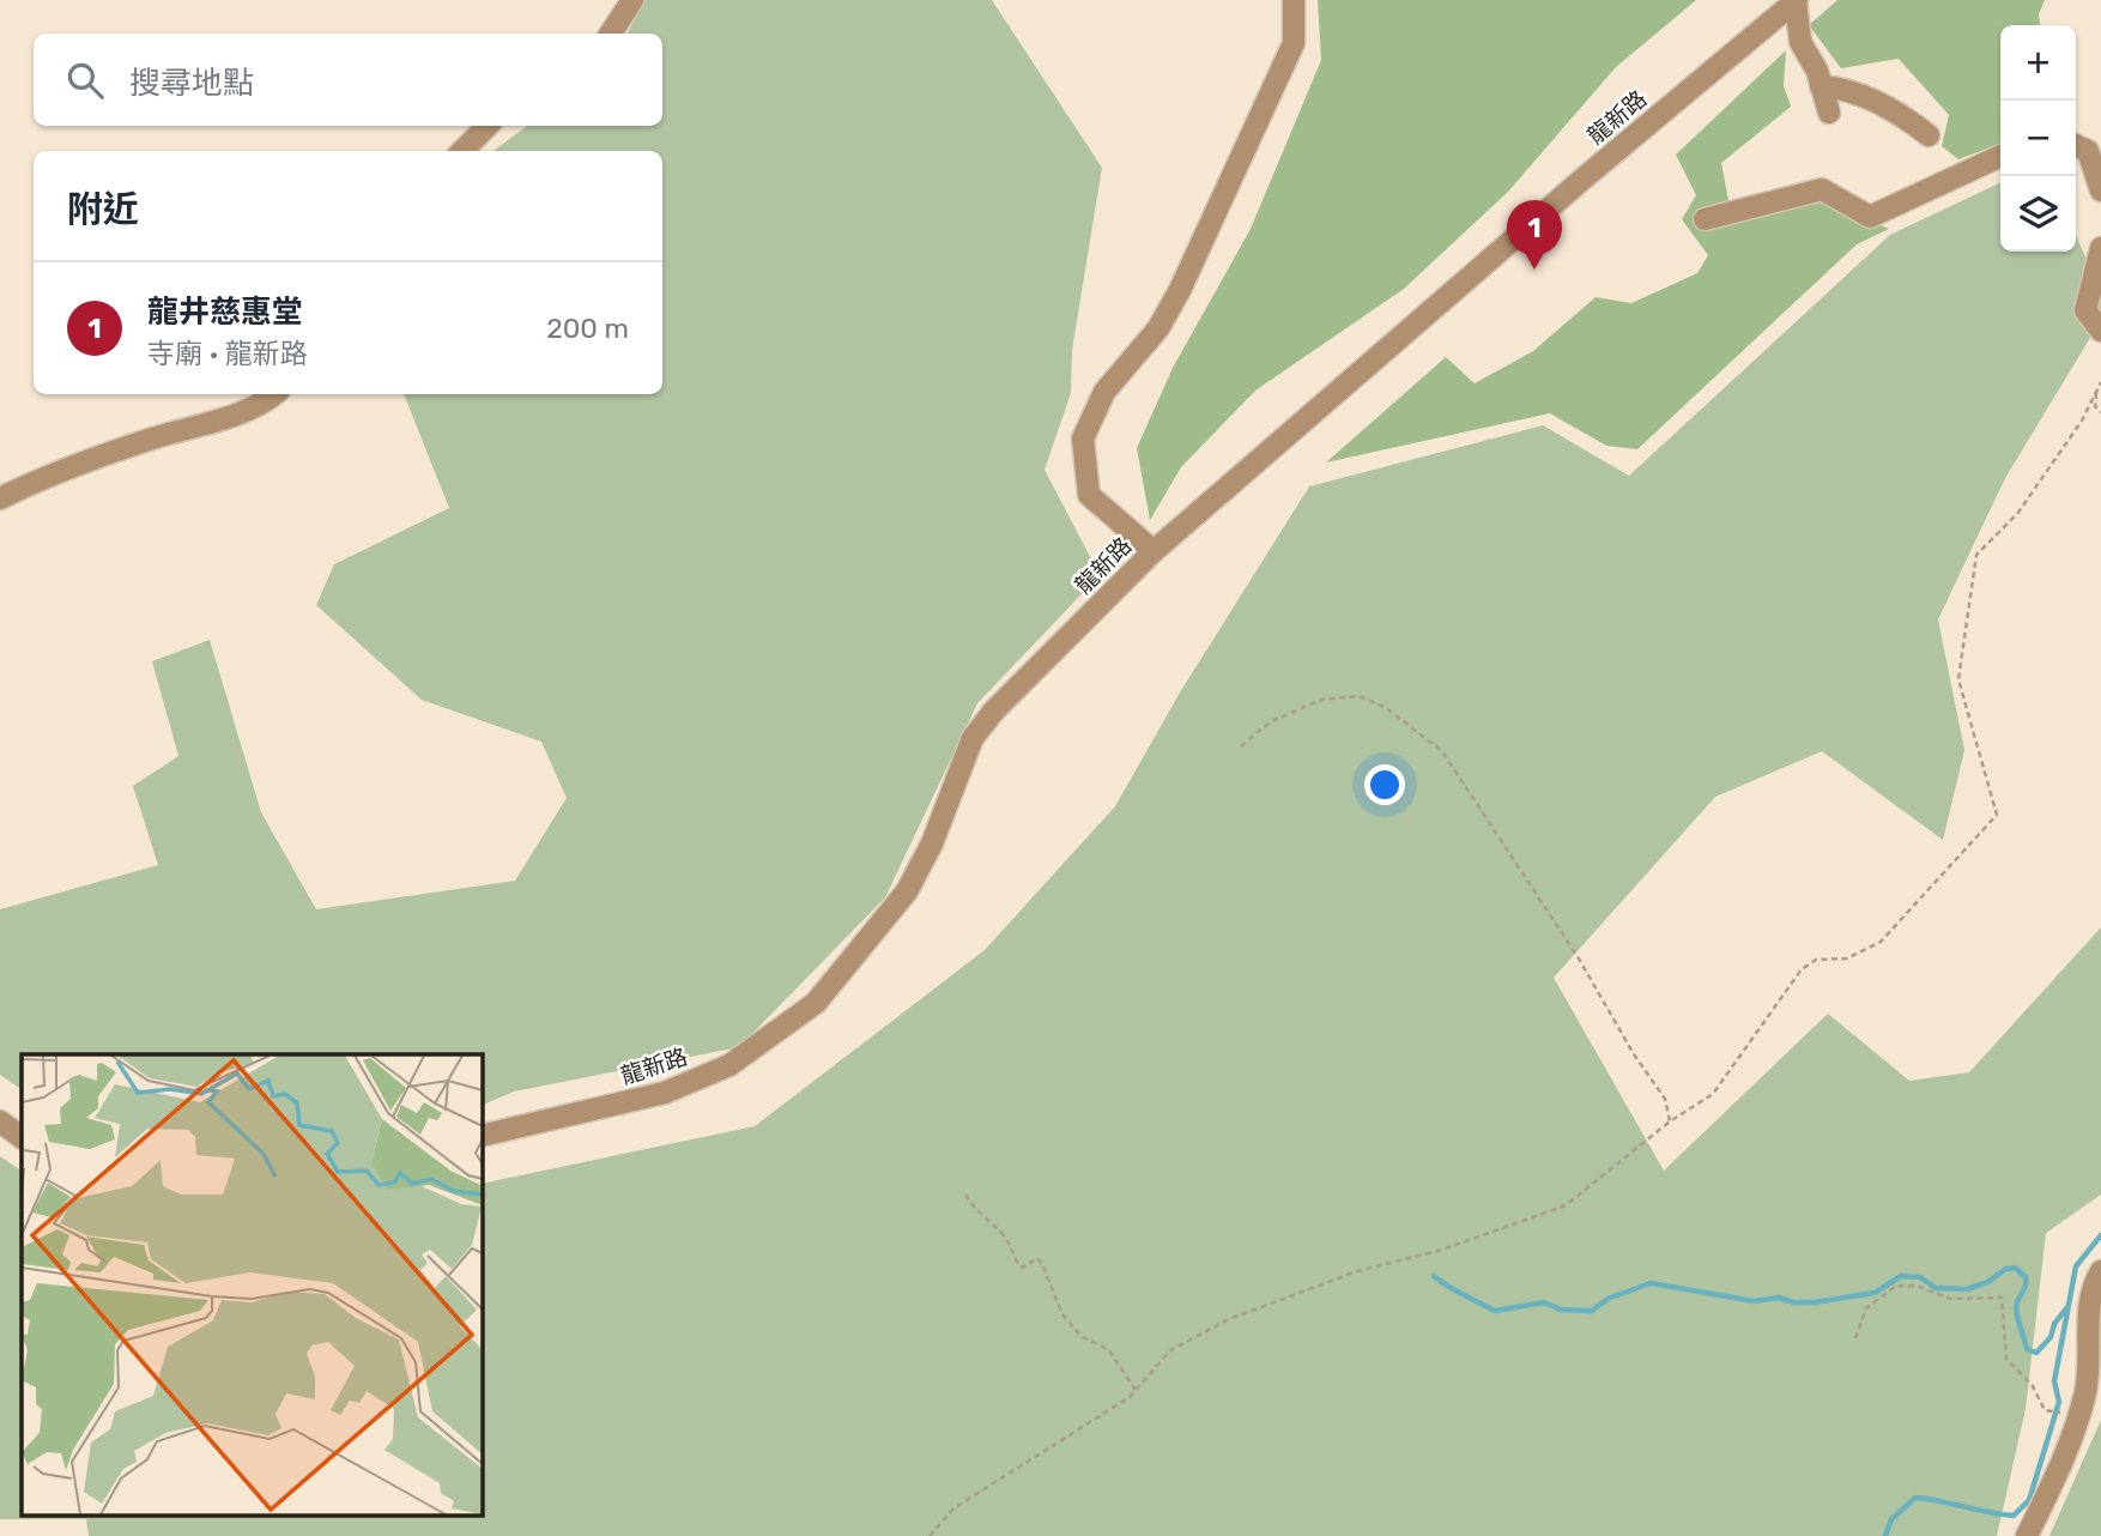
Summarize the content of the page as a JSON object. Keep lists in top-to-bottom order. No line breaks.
{"streets":{"street":["龍新路"]},"page":{"map_buttons":["+","−"],"search":"搜尋地點","heading":"附近","pins":"1","list":[{"mark":"1","name":"龍井慈惠堂","note":"寺廟 · 龍新路","value":"200 m"}]}}
